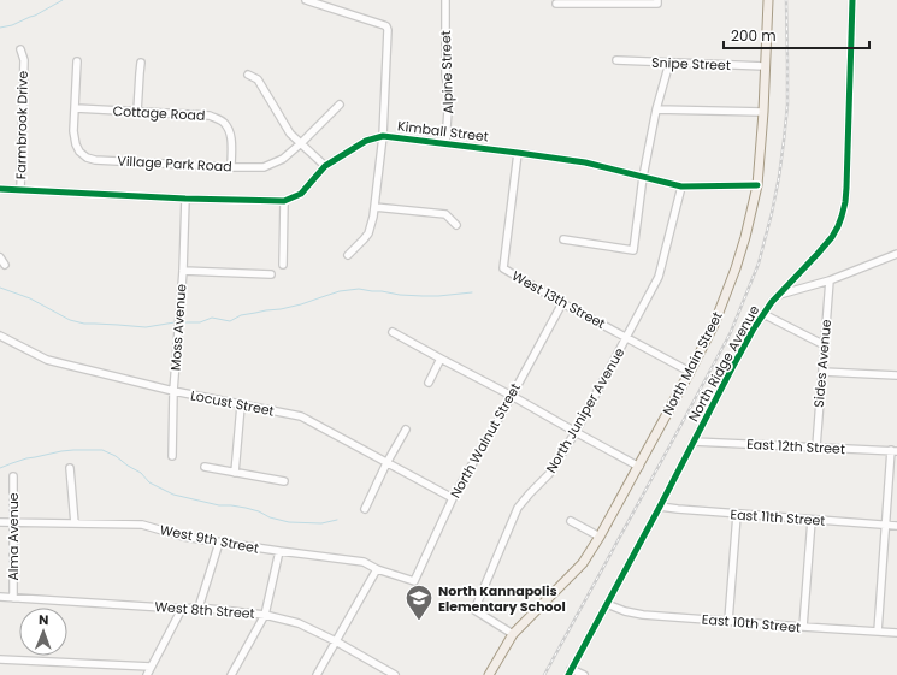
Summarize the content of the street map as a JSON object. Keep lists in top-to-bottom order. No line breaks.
{"streets":{"main road":["North Main Street"],"street":["Snipe Street","Alpine Street","Cottage Road","Farmbrook Drive","Kimball Street","Village Park Road","West 13th Street","Moss Avenue","North Ridge Avenue","Sides Avenue","Locust Street","North Juniper Avenue","North Walnut Street","East 12th Street","East 11th Street","Alma Avenue","West 9th Street","West 8th Street","East 10th Street"]},"crossings":[["Snipe Street","North Main Street"],["Alpine Street","Kimball Street"],["Cottage Road","Village Park Road"],["Kimball Street","West 13th Street"],["Kimball Street","North Main Street"],["Kimball Street","North Juniper Avenue"],["West 13th Street","North Main Street"],["West 13th Street","North Juniper Avenue"],["West 13th Street","North Walnut Street"],["Moss Avenue","Locust Street"],["North Main Street","North Juniper Avenue"],["North Ridge Avenue","East 12th Street"],["North Ridge Avenue","East 11th Street"],["North Ridge Avenue","East 10th Street"],["Sides Avenue","East 12th Street"],["Locust Street","North Walnut Street"],["North Walnut Street","West 9th Street"],["Alma Avenue","West 9th Street"],["Alma Avenue","West 8th Street"]],"places":{"school or university":["North Kannapolis Elementary School"]},"scale_bar":"200 m","north":"top"}
